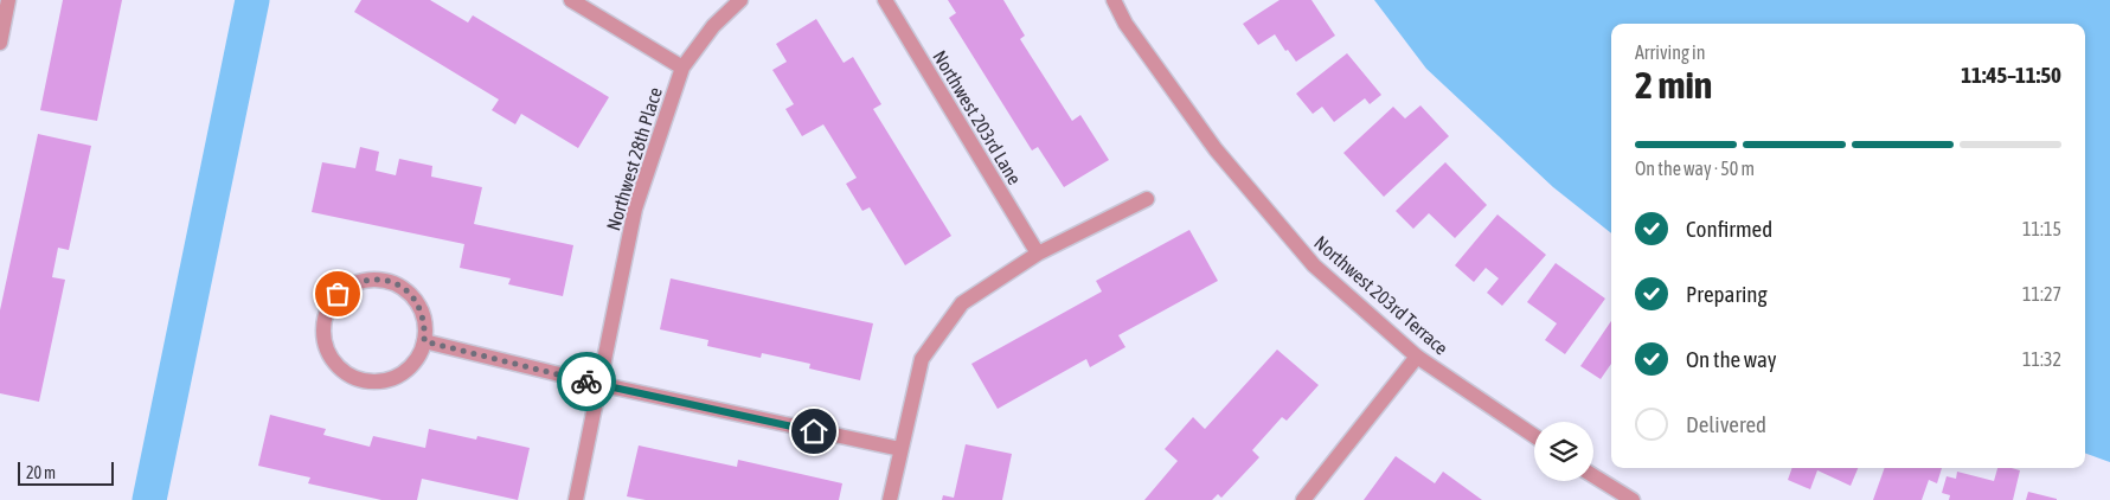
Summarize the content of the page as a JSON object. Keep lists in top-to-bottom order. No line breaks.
{"streets":{"street":["Northwest 203rd Lane","Northwest 28th Place","Northwest 203rd Terrace"]},"scale_bar":"20 m","page":{"heading":["2 min","Arriving in","11:45–11:50"],"bar":"On the way · 50 m","list":[["Confirmed","11:15"],["Preparing","11:27"],["On the way","11:32"],"Delivered"],"scale":"20 m"}}
